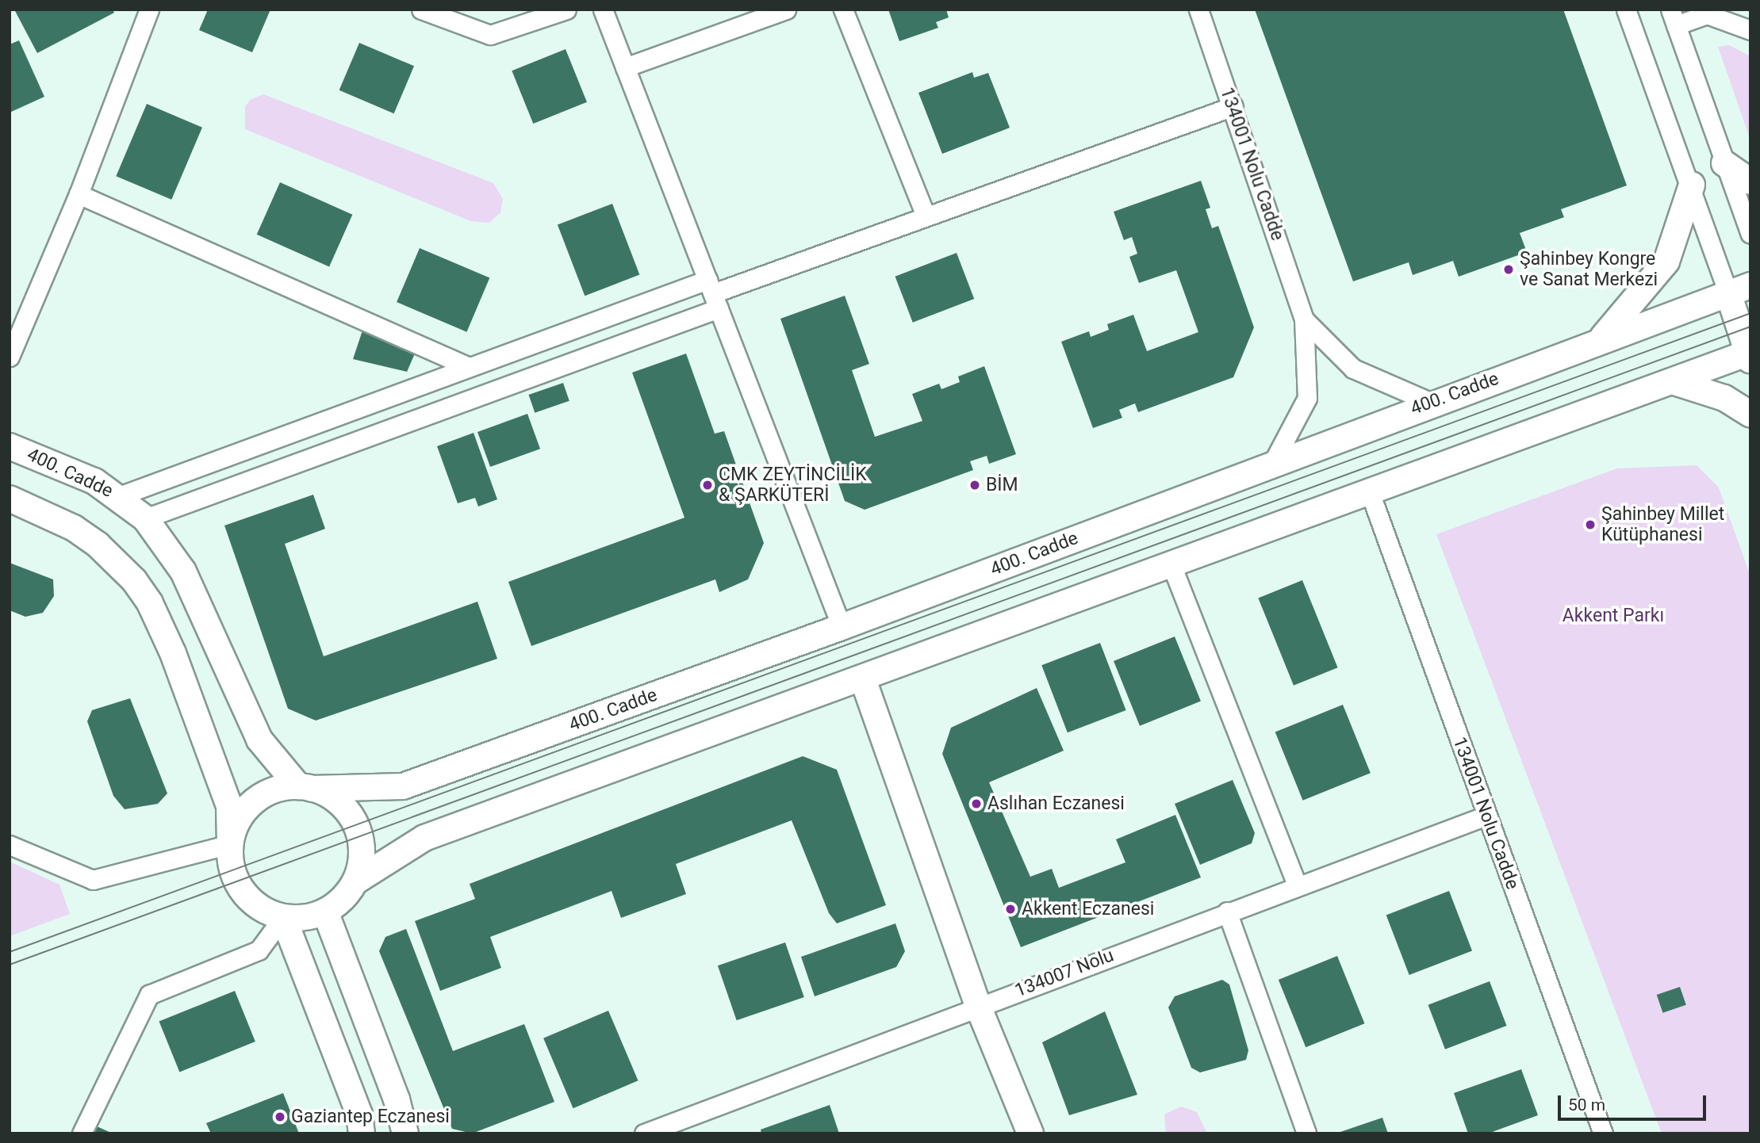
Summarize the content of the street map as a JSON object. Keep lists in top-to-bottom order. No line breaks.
{"streets":{"main road":["400. Cadde"],"street":["134001 Nolu Cadde","134007 Nolu"]},"crossings":[["134001 Nolu Cadde","400. Cadde"],["134001 Nolu Cadde","134007 Nolu"]],"parks":["Akkent Parkı"],"places":["Şahinbey Kongre ve Sanat Merkezi","CMK ZEYTİNCİLİK & ŞARKÜTERİ","BİM","Şahinbey Millet Kütüphanesi","Aslıhan Eczanesi","Akkent Eczanesi","Gaziantep Eczanesi"],"scale_bar":"50 m"}
